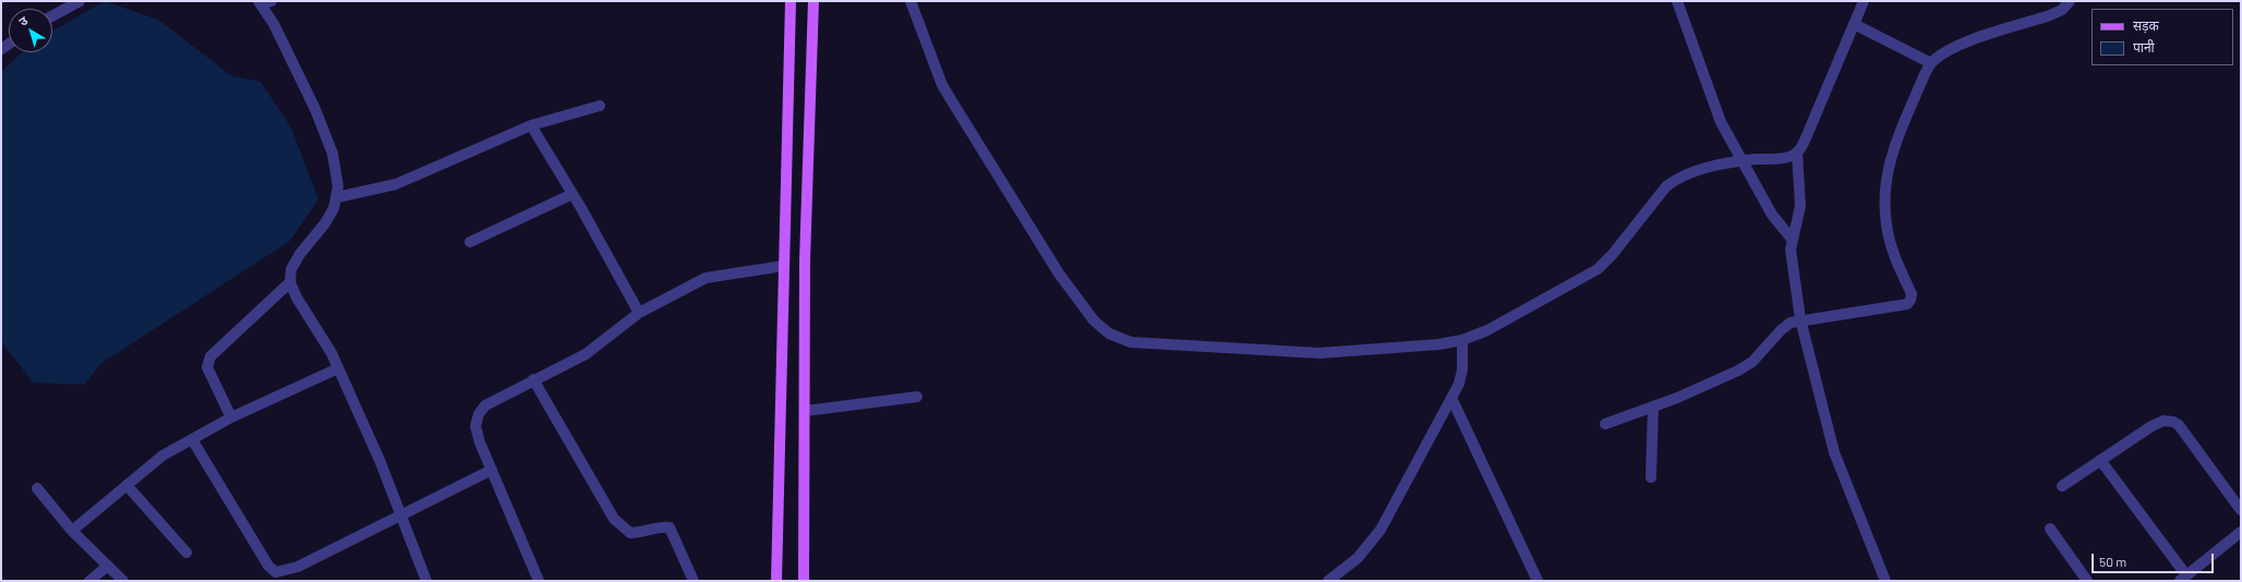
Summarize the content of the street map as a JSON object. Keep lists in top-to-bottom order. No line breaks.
{"legend":["सड़क","पानी"],"scale_bar":"50 m","north":"top left"}
